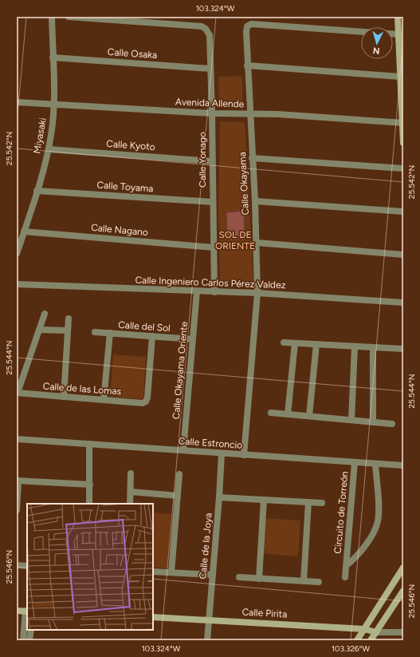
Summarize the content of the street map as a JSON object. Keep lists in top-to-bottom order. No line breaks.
{"streets":{"main road":["Calle Pirita"],"street":["Calle Osaka","Avenida Allende","Miyasaki","Calle Kyoto","Calle Yonago","Calle Okayama","Calle Toyama","Calle Nagano","Calle Ingeniero Carlos Pérez Valdez","Calle del Sol","Calle Okayama Oriente","Calle de las Lomas","Calle Estroncio","Circuito de Torreón","Calle de la Joya"]},"crossings":[["Calle Osaka","Miyasaki"],["Calle Osaka","Calle Yonago"],["Avenida Allende","Miyasaki"],["Avenida Allende","Calle Yonago"],["Avenida Allende","Calle Okayama"],["Miyasaki","Calle Kyoto"],["Miyasaki","Calle Toyama"],["Miyasaki","Calle Nagano"],["Calle Kyoto","Calle Yonago"],["Calle Yonago","Calle Toyama"],["Calle Yonago","Calle Nagano"],["Calle Yonago","Calle Ingeniero Carlos Pérez Valdez"],["Calle Okayama","Calle Ingeniero Carlos Pérez Valdez"],["Calle Okayama","Calle Estroncio"],["Calle Ingeniero Carlos Pérez Valdez","Calle Okayama Oriente"],["Calle del Sol","Calle Okayama Oriente"],["Calle del Sol","Calle de las Lomas"],["Calle Okayama Oriente","Calle Estroncio"],["Calle Estroncio","Circuito de Torreón"],["Calle Estroncio","Calle de la Joya"],["Calle de la Joya","Calle Pirita"]],"parks":["SOL DE ORIENTE"],"north":"bottom","coordinates":["103.324°W","25.542°N","25.544°N","25.546°N","103.326°W"]}
